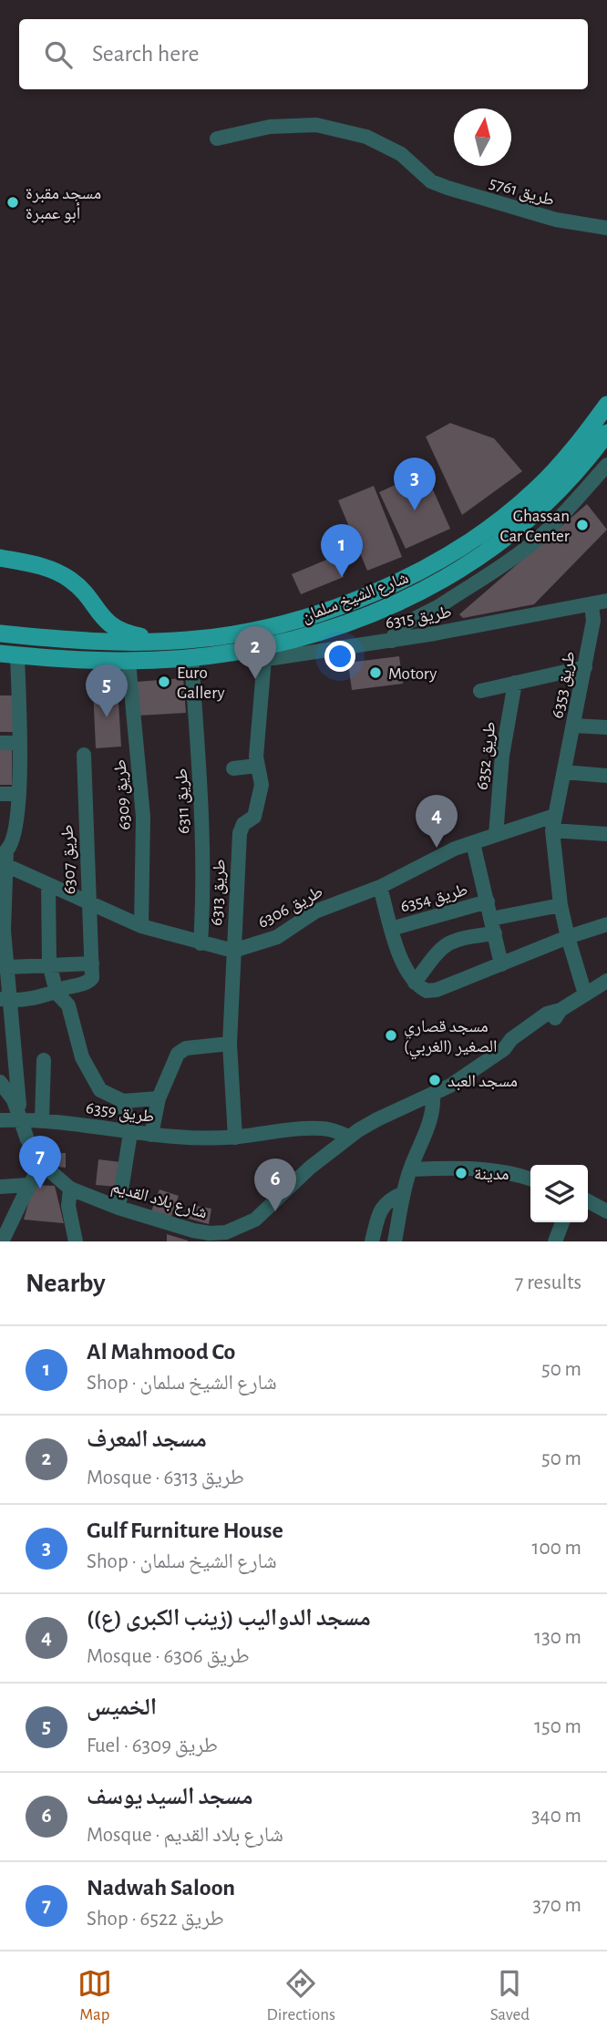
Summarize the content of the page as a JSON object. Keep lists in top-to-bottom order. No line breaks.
{"streets":{"main road":["شارع الشيخ سلمان"],"street":["طريق 5761","طريق 6315","طريق 6353","طريق 6352","طريق 6309","طريق 6311","طريق 6307","طريق 6313","طريق 6354","طريق 6306","طريق 6359","شارع بلاد القديم"]},"crossings":[["شارع الشيخ سلمان","طريق 6315"],["شارع الشيخ سلمان","طريق 6309"],["شارع الشيخ سلمان","طريق 6311"],["طريق 6315","طريق 6353"],["طريق 6315","طريق 6313"],["طريق 6353","طريق 6306"],["طريق 6353","شارع بلاد القديم"],["طريق 6352","طريق 6306"],["طريق 6309","طريق 6306"],["طريق 6311","طريق 6306"],["طريق 6307","طريق 6306"],["طريق 6313","طريق 6306"],["طريق 6313","طريق 6359"],["طريق 6354","طريق 6306"],["طريق 6359","شارع بلاد القديم"]],"places":["مسجد مقبرة أبو عمبرة","Ghassan Car Center","Motory","Euro Gallery","مسجد قصاري الصغير (الغربي)","مسجد العبد","مدينة"],"north":"top","page":{"search":"Search here","pins":["3","1","2","5","4","7","6"],"heading":["Nearby","7 results"],"list":[{"mark":"1","name":"Al Mahmood Co","note":"Shop · شارع الشيخ سلمان","value":"50 m"},{"mark":"2","name":"مسجد المعرف","note":"Mosque · طريق 6313","value":"50 m"},{"mark":"3","name":"Gulf Furniture House","note":"Shop · شارع الشيخ سلمان","value":"100 m"},{"mark":"4","name":"مسجد الدواليب (زينب الكبرى (ع))","note":"Mosque · طريق 6306","value":"130 m"},{"mark":"5","name":"الخميس","note":"Fuel · طريق 6309","value":"150 m"},{"mark":"6","name":"مسجد السيد يوسف","note":"Mosque · شارع بلاد القديم","value":"340 m"},{"mark":"7","name":"Nadwah Saloon","note":"Shop · طريق 6522","value":"370 m"}],"nav":["Map","Directions","Saved"]}}
